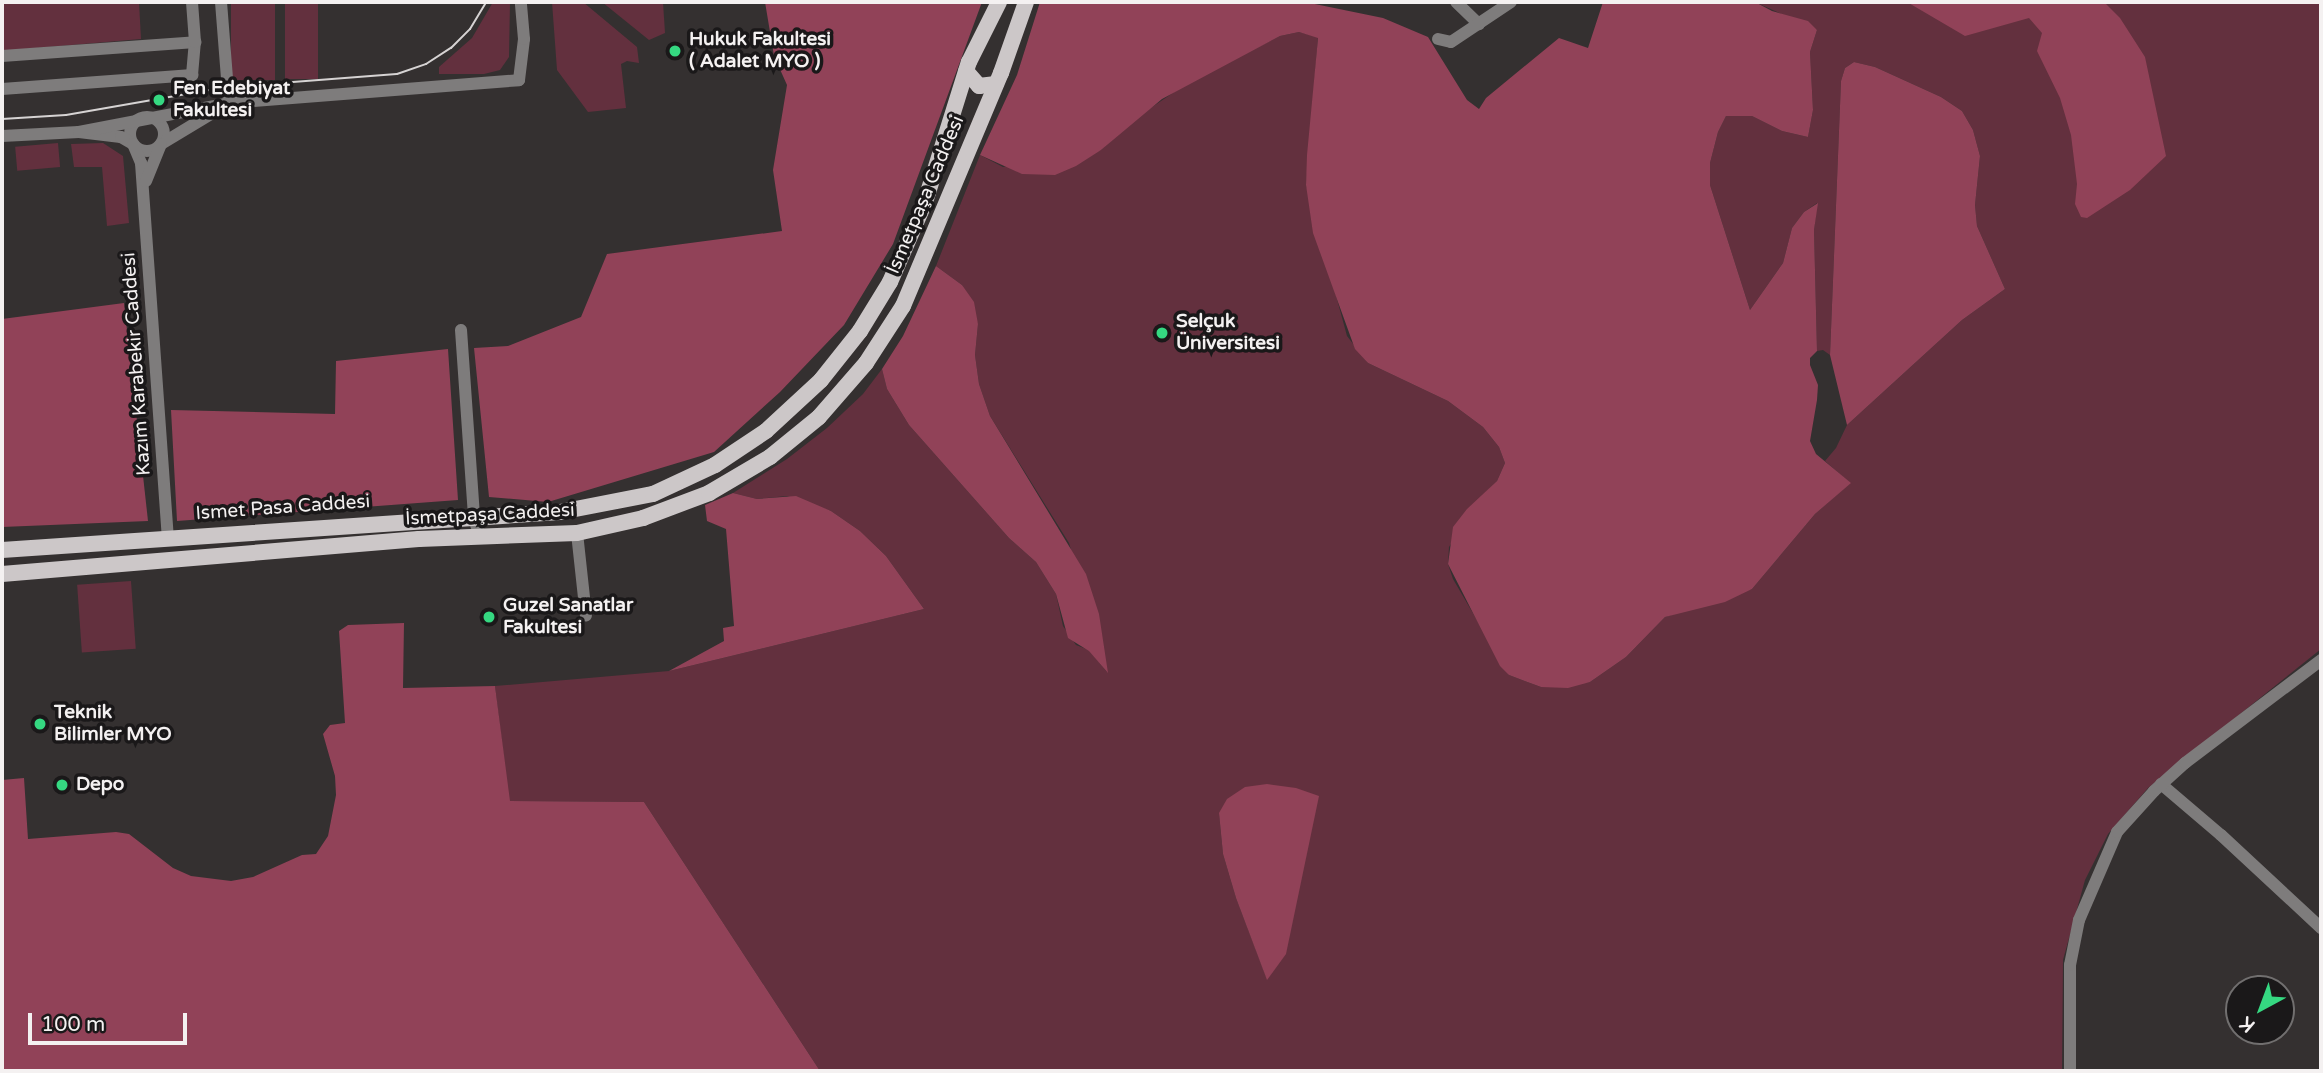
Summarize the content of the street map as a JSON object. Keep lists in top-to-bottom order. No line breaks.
{"streets":{"main road":["İsmetpaşa Caddesi","Ismet Pasa Caddesi"],"street":["Kazım Karabekir Caddesi"]},"crossings":[["İsmetpaşa Caddesi","Ismet Pasa Caddesi"],["Kazım Karabekir Caddesi","Ismet Pasa Caddesi"]],"places":["Hukuk Fakultesi ( Adalet MYO )","Fen Edebiyat Fakultesi","Selçuk Üniversitesi","Guzel Sanatlar Fakultesi","Teknik Bilimler MYO","Depo"],"scale_bar":"100 m","north":"bottom left"}
